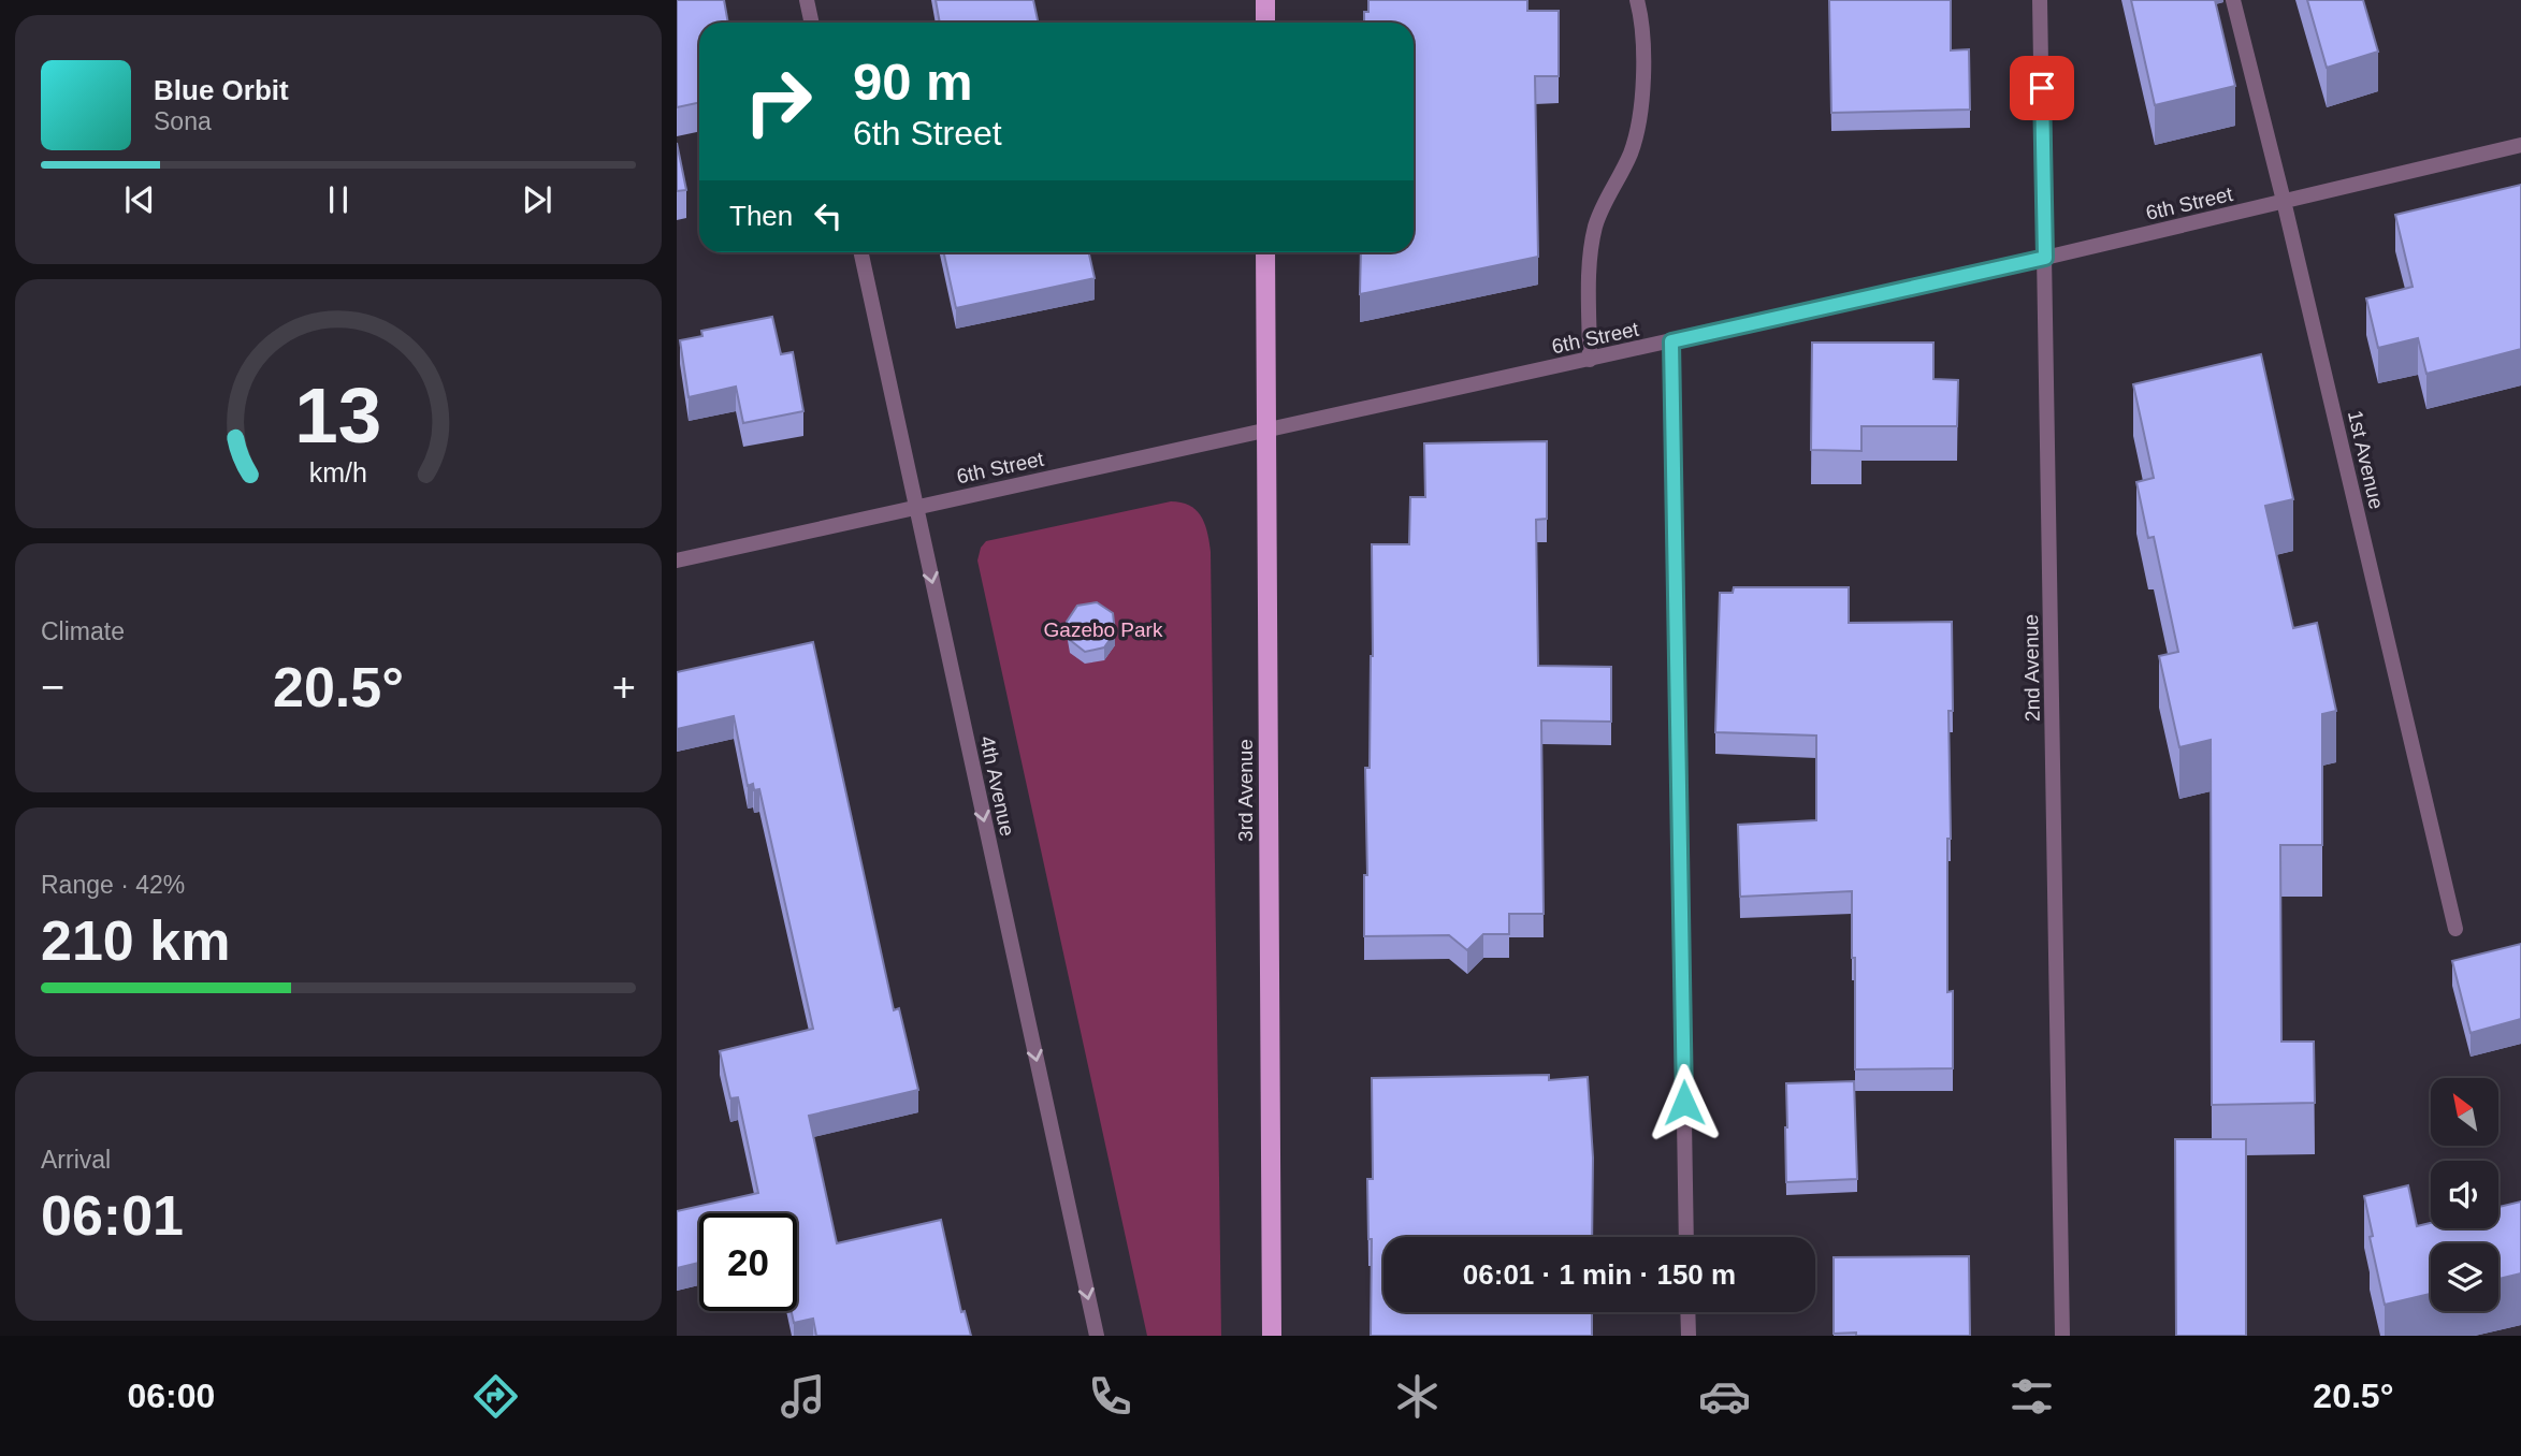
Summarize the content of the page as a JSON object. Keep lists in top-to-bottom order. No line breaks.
{"streets":{"main road":["3rd Avenue"],"street":["6th Street","1st Avenue","2nd Avenue","4th Avenue"]},"crossings":[["6th Street","1st Avenue"],["6th Street","2nd Avenue"],["6th Street","4th Avenue"],["6th Street","3rd Avenue"]],"one_way":["4th Avenue"],"parks":["Gazebo Park"],"north":"top left","page":{"turn":["90 m","6th Street"],"song":["Blue Orbit","Sona"],"then":"Then","tile":["Climate",["Range · 42%","210 km"],["Arrival","06:01"]],"heat":["−","20.5°","+"],"limit":"20","trip":"06:01 · 1 min · 150 m","tabs":["06:00","20.5°"],"gauge":["13","km/h"]}}
